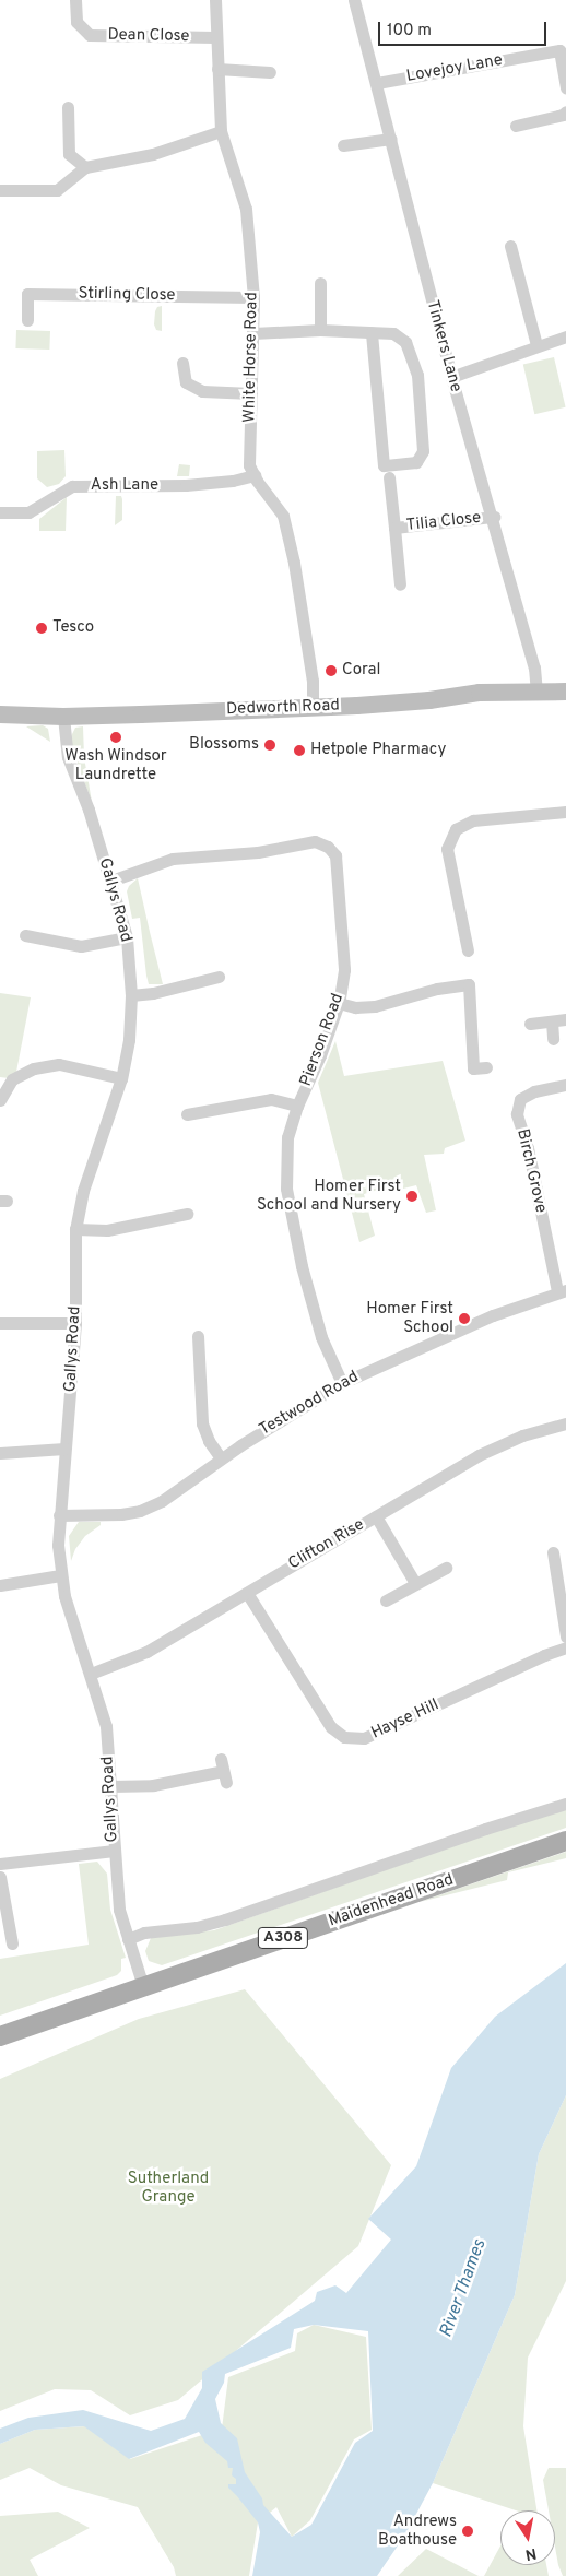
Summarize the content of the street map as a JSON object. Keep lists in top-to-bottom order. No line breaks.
{"streets":{"main road":["Dedworth Road","Maidenhead Road","A308"],"street":["Dean Close","Lovejoy Lane","Stirling Close","Tinkers Lane","White Horse Road","Ash Lane","Tilia Close","Gallys Road","Pierson Road","Birch Grove","Testwood Road","Clifton Rise","Hayse Hill"]},"crossings":[["Dean Close","White Horse Road"],["Lovejoy Lane","Tinkers Lane"],["Stirling Close","White Horse Road"],["Tinkers Lane","Tilia Close"],["Tinkers Lane","Dedworth Road"],["White Horse Road","Ash Lane"],["White Horse Road","Dedworth Road"],["Dedworth Road","Gallys Road"],["Gallys Road","Pierson Road"],["Gallys Road","Testwood Road"],["Gallys Road","Clifton Rise"],["Gallys Road","Maidenhead Road"],["Pierson Road","Testwood Road"],["Birch Grove","Testwood Road"],["Clifton Rise","Hayse Hill"]],"water":["River Thames"],"parks":["Sutherland Grange"],"places":["Tesco","Coral","Wash Windsor Laundrette","Blossoms","Hetpole Pharmacy","Homer First School and Nursery","Homer First School","Andrews Boathouse"],"scale_bar":"100 m","north":"bottom"}
